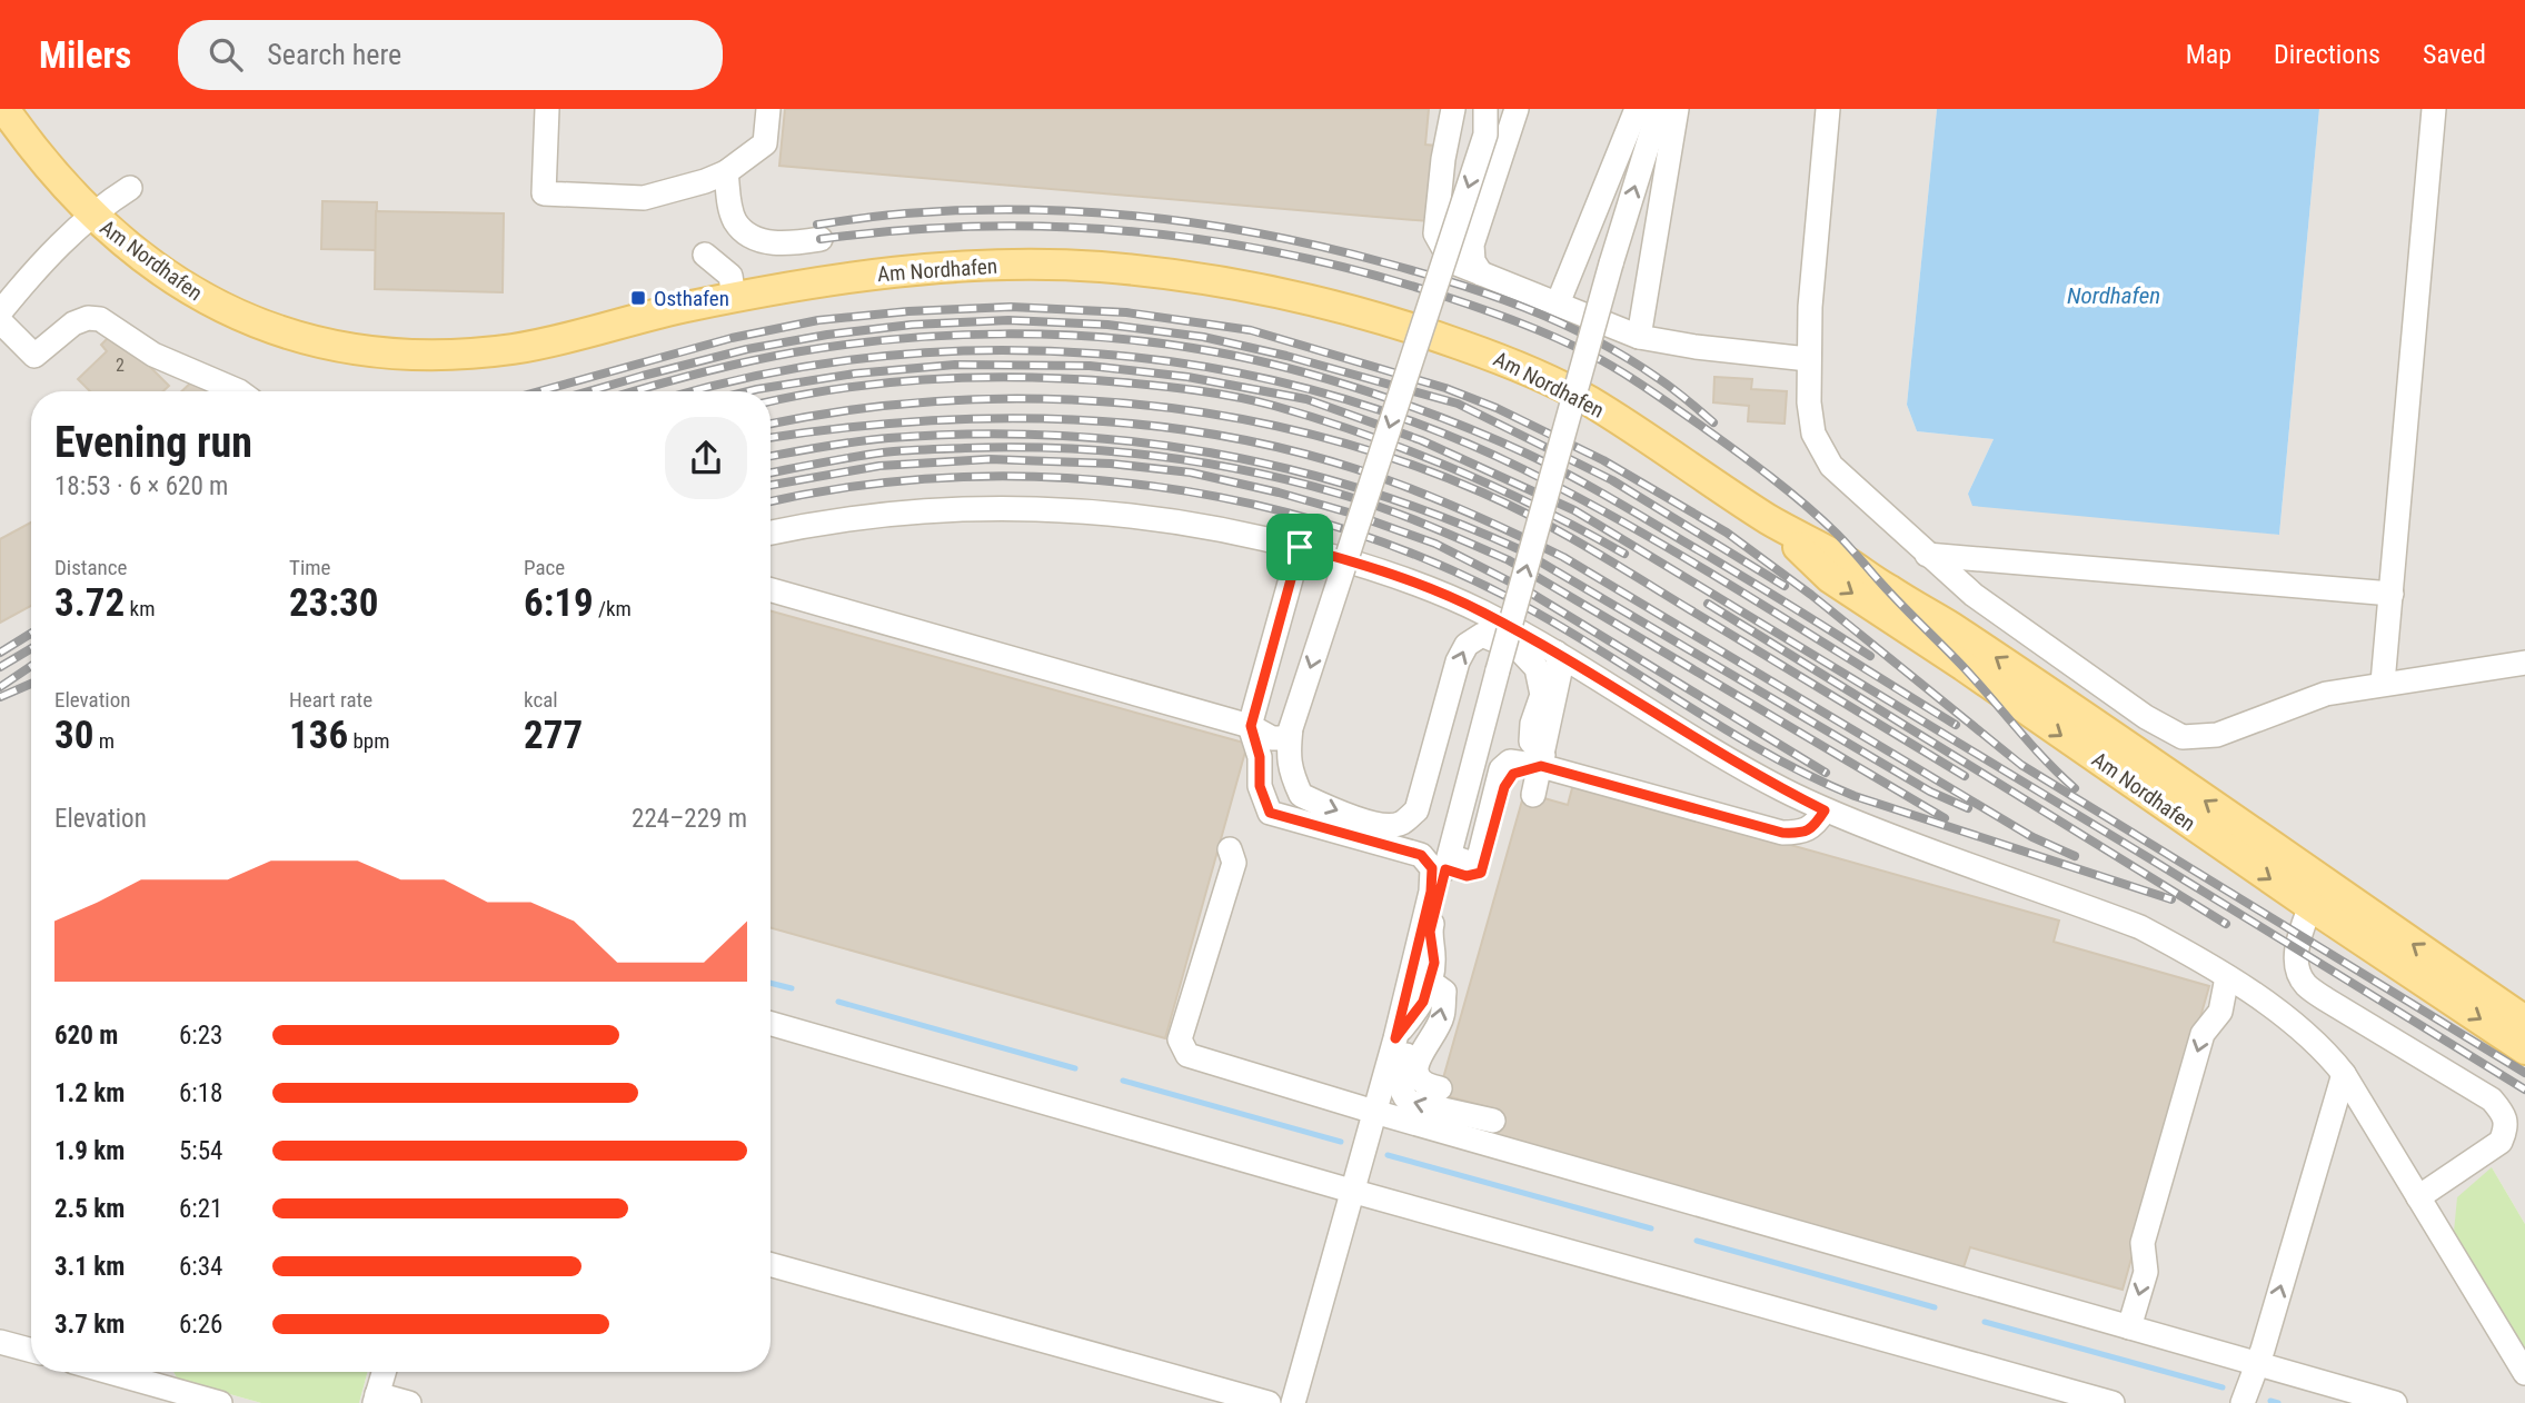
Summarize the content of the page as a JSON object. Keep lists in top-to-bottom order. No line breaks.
{"streets":{"main road":["Am Nordhafen"]},"water":["Nordhafen"],"places":{"transit":["Osthafen"]},"house_numbers":["2"],"page":{"header":"Milers","search":"Search here","nav":["Map","Directions","Saved"],"heading":["Evening run","18:53 · 6 × 620 m"],"stats":[["Distance","3.72 km"],["Time","23:30"],["Pace","6:19 /km"],["Elevation","30 m"],["Heart rate","136 bpm"],["kcal","277"]],"chart":["Elevation","224–229 m"],"list":[{"name":"620 m","note":"6:23"},{"name":"1.2 km","note":"6:18"},{"name":"1.9 km","note":"5:54"},{"name":"2.5 km","note":"6:21"},{"name":"3.1 km","note":"6:34"},{"name":"3.7 km","note":"6:26"}]}}
